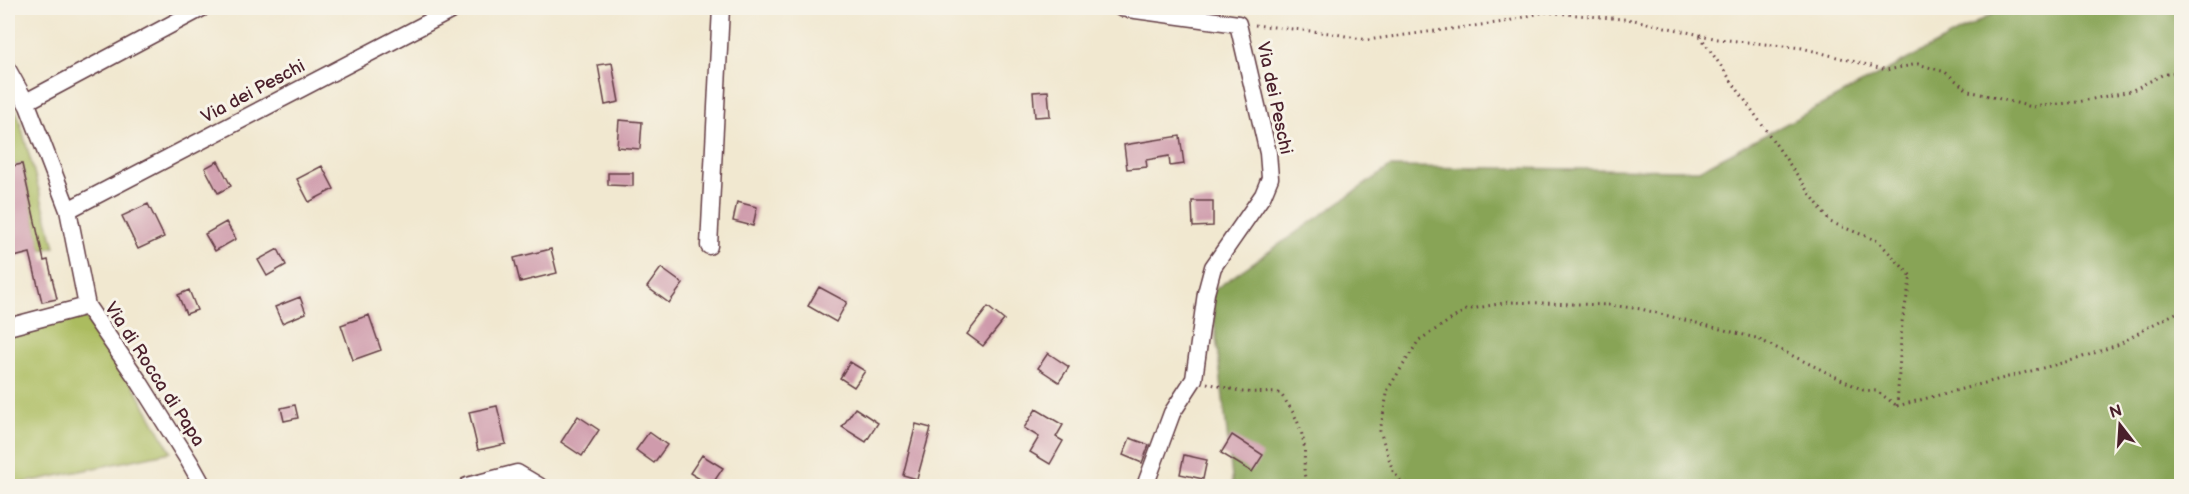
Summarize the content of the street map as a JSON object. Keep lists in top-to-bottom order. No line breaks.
{"streets":{"street":["Via dei Peschi","Via di Rocca di Papa"]},"crossings":[["Via dei Peschi","Via di Rocca di Papa"]],"north":"top"}
